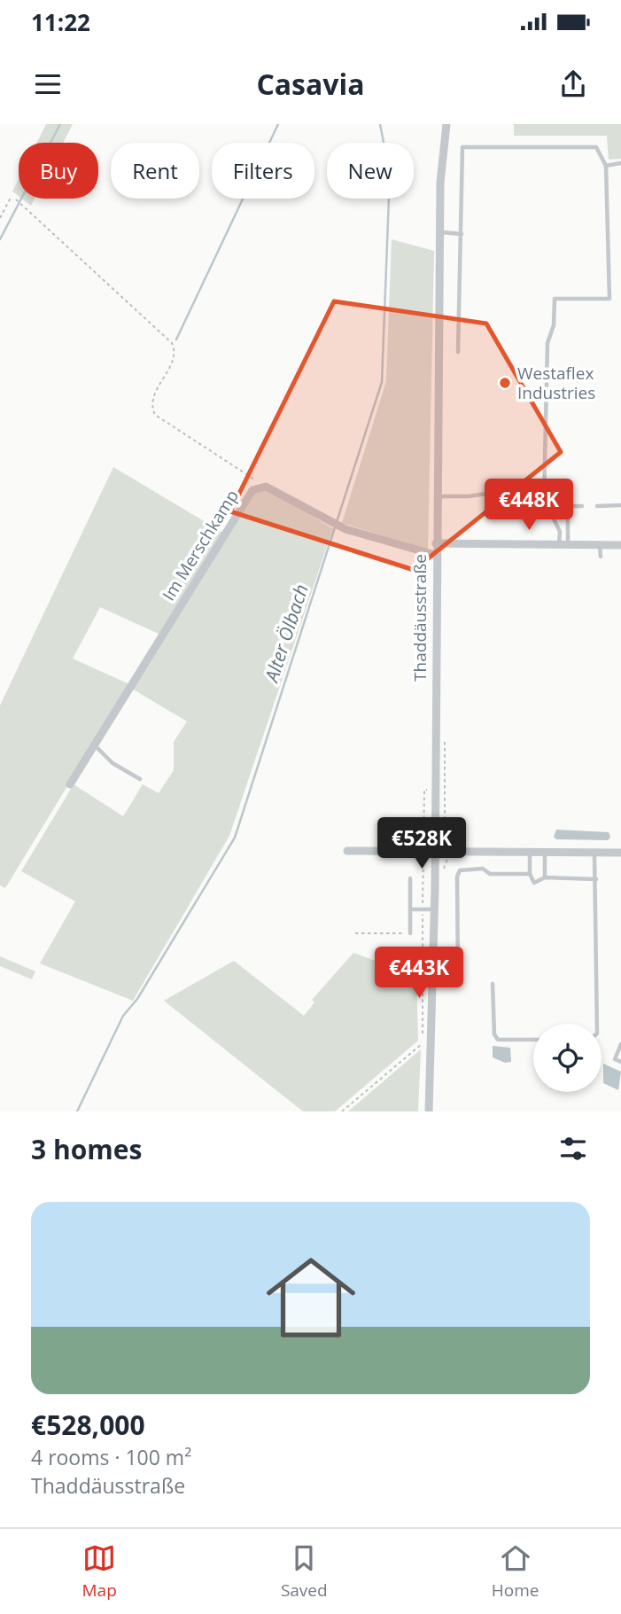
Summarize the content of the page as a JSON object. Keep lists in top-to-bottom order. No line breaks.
{"streets":{"street":["Im Merschkamp","Thaddäusstraße"]},"crossings":[["Im Merschkamp","Thaddäusstraße"]],"water":["Alter Ölbach"],"places":["Westaflex Industries"],"page":{"status":"11:22","header":"Casavia","chip":["Buy","Rent","Filters","New"],"price":["€448K","€528K","€443K"],"heading":"3 homes","list":[{"name":"€528,000","note":"4 rooms · 100 m² · Thaddäusstraße"}],"tabs":["Map","Saved","Home"]}}
